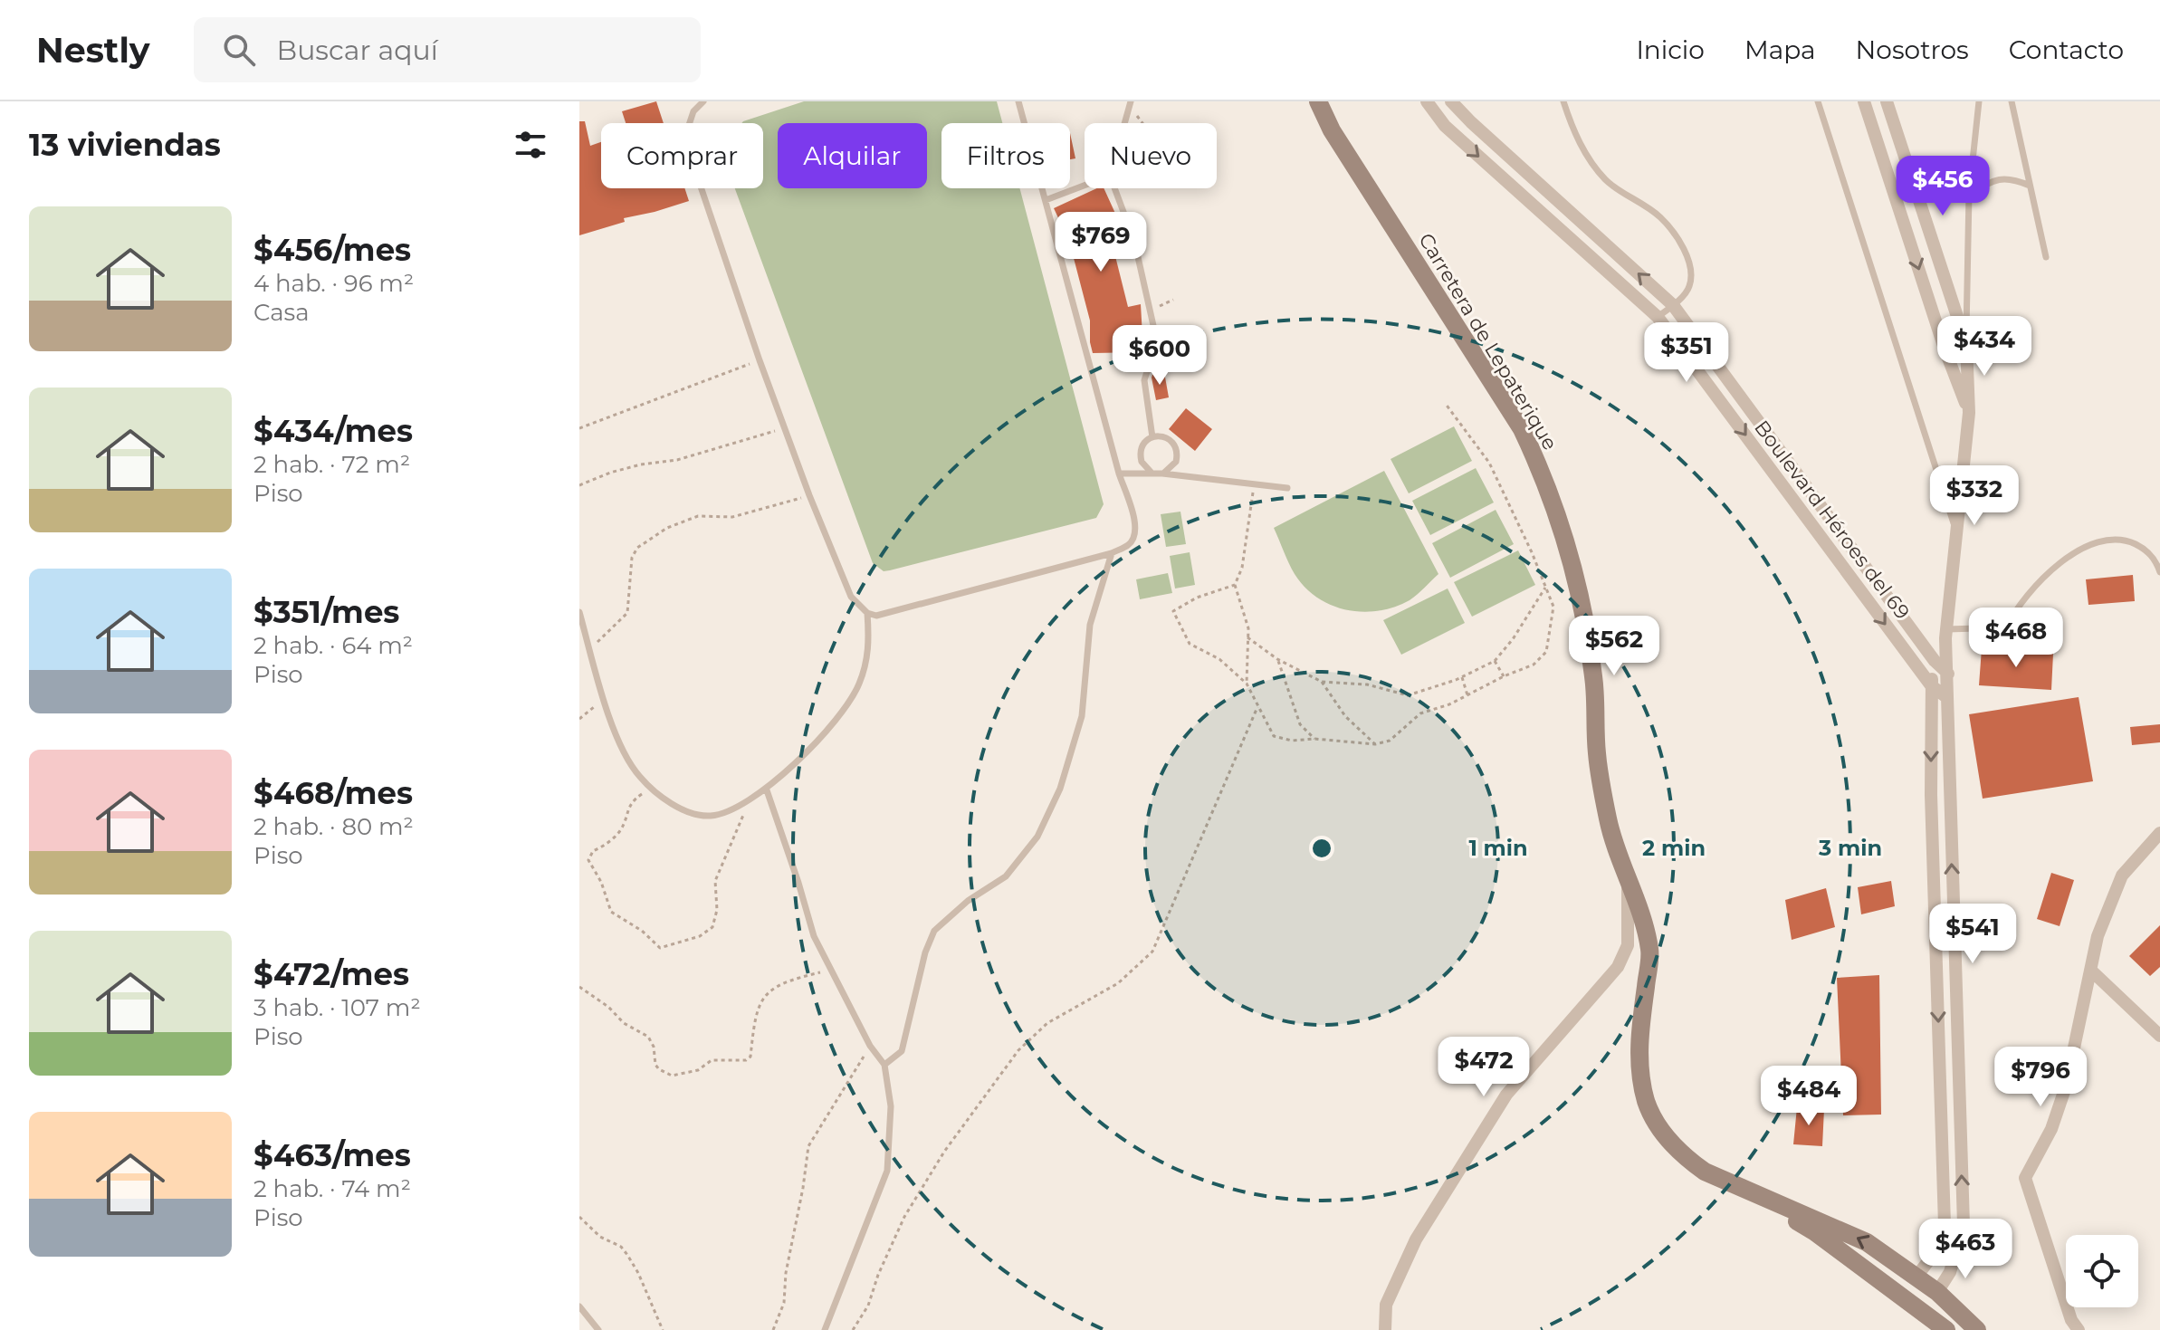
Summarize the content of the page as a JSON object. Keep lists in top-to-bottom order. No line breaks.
{"streets":{"main road":["Carretera de Lepaterique"],"street":["Boulevard Héroes del 69"]},"page":{"header":"Nestly","search":"Buscar aquí","nav":["Inicio","Mapa","Nosotros","Contacto"],"heading":"13 viviendas","chip":["Comprar","Alquilar","Filtros","Nuevo"],"price":["$456","$769","$434","$351","$600","$332","$468","$562","$541","$472","$796","$484","$463"],"list":[{"name":"$456/mes","note":"4 hab. · 96 m² · Casa"},{"name":"$434/mes","note":"2 hab. · 72 m² · Piso"},{"name":"$351/mes","note":"2 hab. · 64 m² · Piso"},{"name":"$468/mes","note":"2 hab. · 80 m² · Piso"},{"name":"$472/mes","note":"3 hab. · 107 m² · Piso"},{"name":"$463/mes","note":"2 hab. · 74 m² · Piso"}]},"rings":["1 min","2 min","3 min"]}
